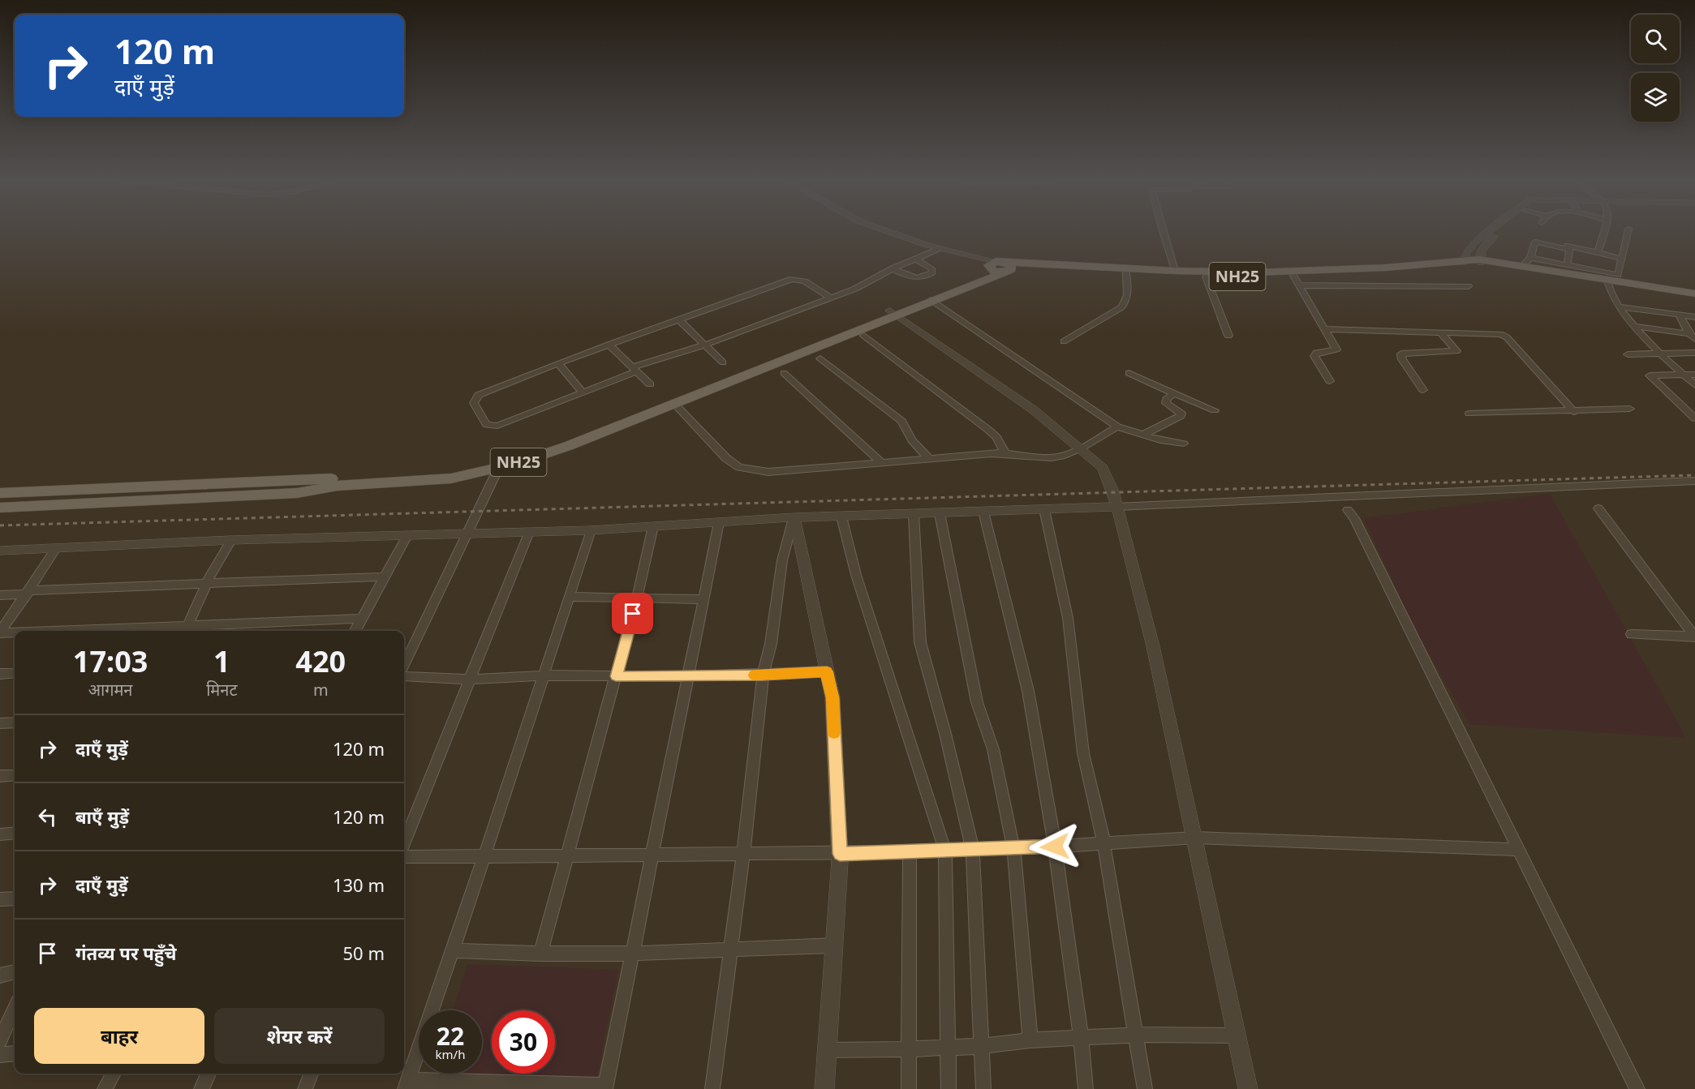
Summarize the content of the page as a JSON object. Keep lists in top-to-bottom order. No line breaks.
{"streets":{"main road":["NH25"]},"page":{"turn":["120 m","दाएँ मुड़ें"],"eta":["17:03","आगमन","1","मिनट","420","m"],"list":[{"name":"दाएँ मुड़ें","value":"120 m"},{"name":"बाएँ मुड़ें","value":"120 m"},{"name":"दाएँ मुड़ें","value":"130 m"},{"name":"गंतव्य पर पहुँचे","value":"50 m"}],"buttons":["बाहर","शेयर करें"],"speed":"22 km/h","limit":"30"}}
